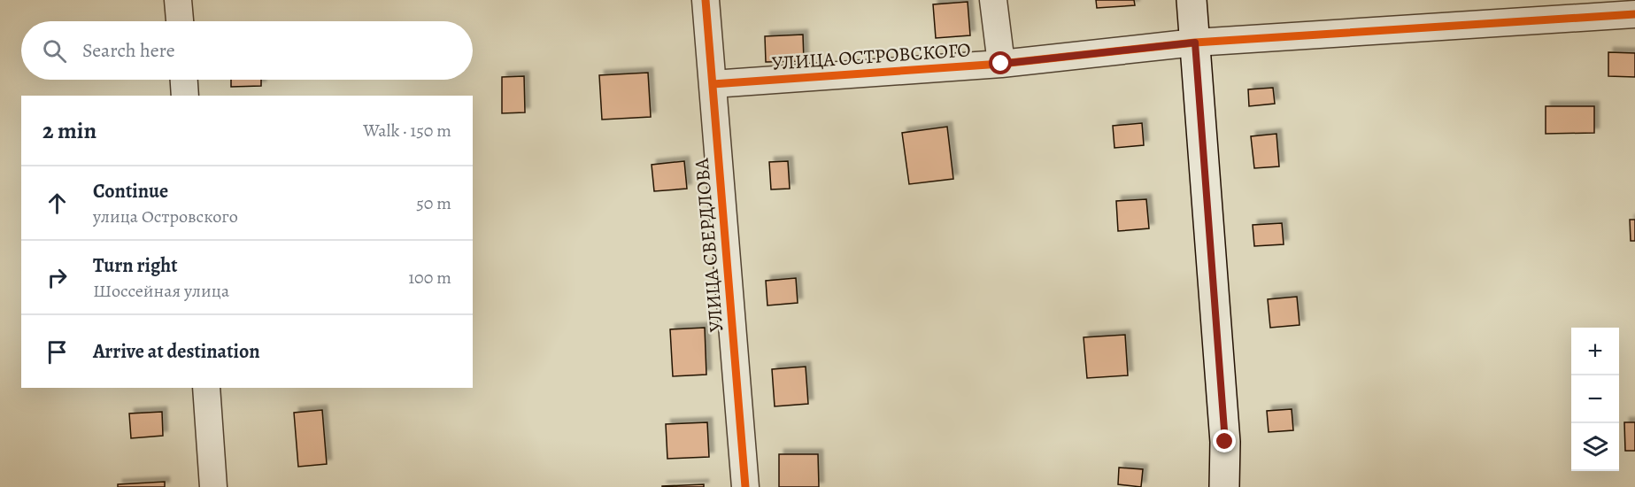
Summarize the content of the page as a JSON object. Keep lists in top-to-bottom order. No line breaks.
{"streets":{"street":["УЛИЦА ОСТРОВСКОГО","УЛИЦА СВЕРДЛОВА"]},"crossings":[["УЛИЦА ОСТРОВСКОГО","УЛИЦА СВЕРДЛОВА"]],"page":{"search":"Search here","heading":["2 min","Walk · 150 m"],"list":[["Continue","улица Островского","50 m"],["Turn right","Шоссейная улица","100 m"],"Arrive at destination"],"map_buttons":["+","−"]}}
